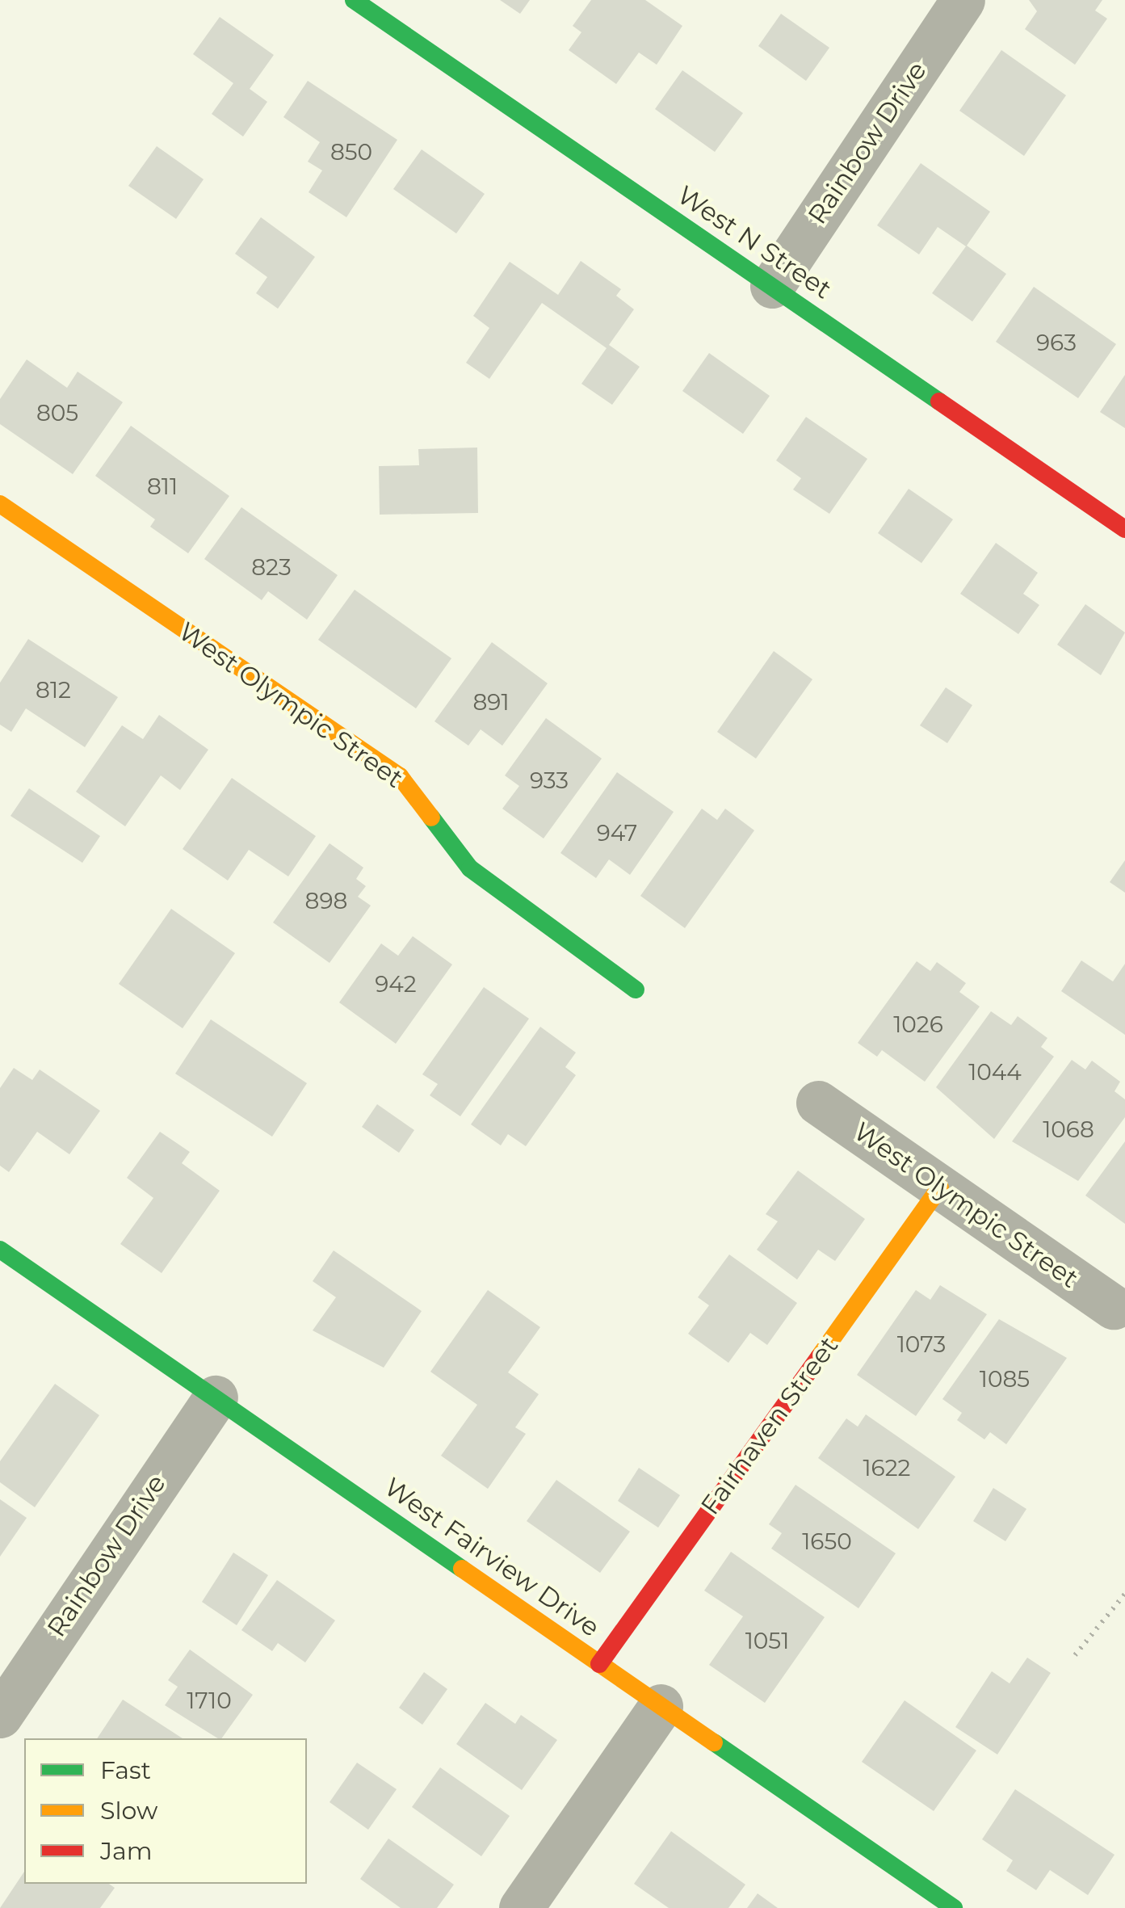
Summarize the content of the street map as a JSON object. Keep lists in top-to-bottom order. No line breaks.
{"streets":{"street":["Rainbow Drive","West N Street","West Olympic Street","Fairhaven Street","West Fairview Drive"]},"crossings":[["Rainbow Drive","West N Street"],["Rainbow Drive","West Fairview Drive"],["West Olympic Street","Fairhaven Street"],["Fairhaven Street","West Fairview Drive"]],"house_numbers":["850","963","805","811","823","812","891","933","947","898","942","1026","1044","1068","1073","1085","1622","1650","1051","1710"],"legend":["Fast","Slow","Jam"]}
